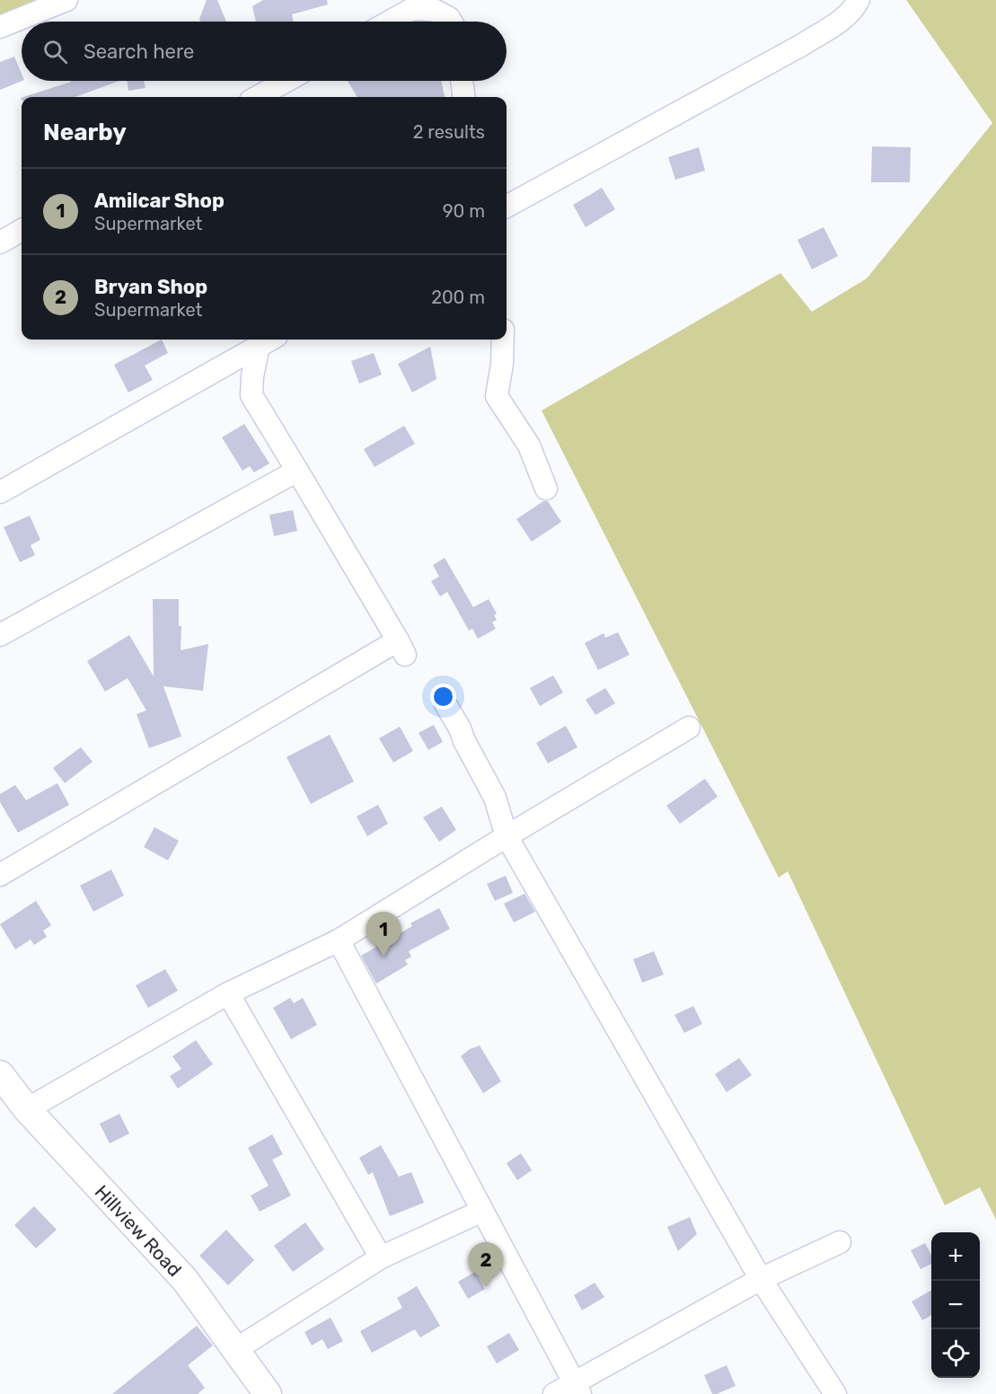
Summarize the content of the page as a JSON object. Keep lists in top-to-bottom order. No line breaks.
{"streets":{"street":["Hillview Road"]},"page":{"search":"Search here","heading":["Nearby","2 results"],"list":[{"mark":"1","name":"Amilcar Shop","note":"Supermarket","value":"90 m"},{"mark":"2","name":"Bryan Shop","note":"Supermarket","value":"200 m"}],"pins":["1","2"],"map_buttons":["+","−"]}}
